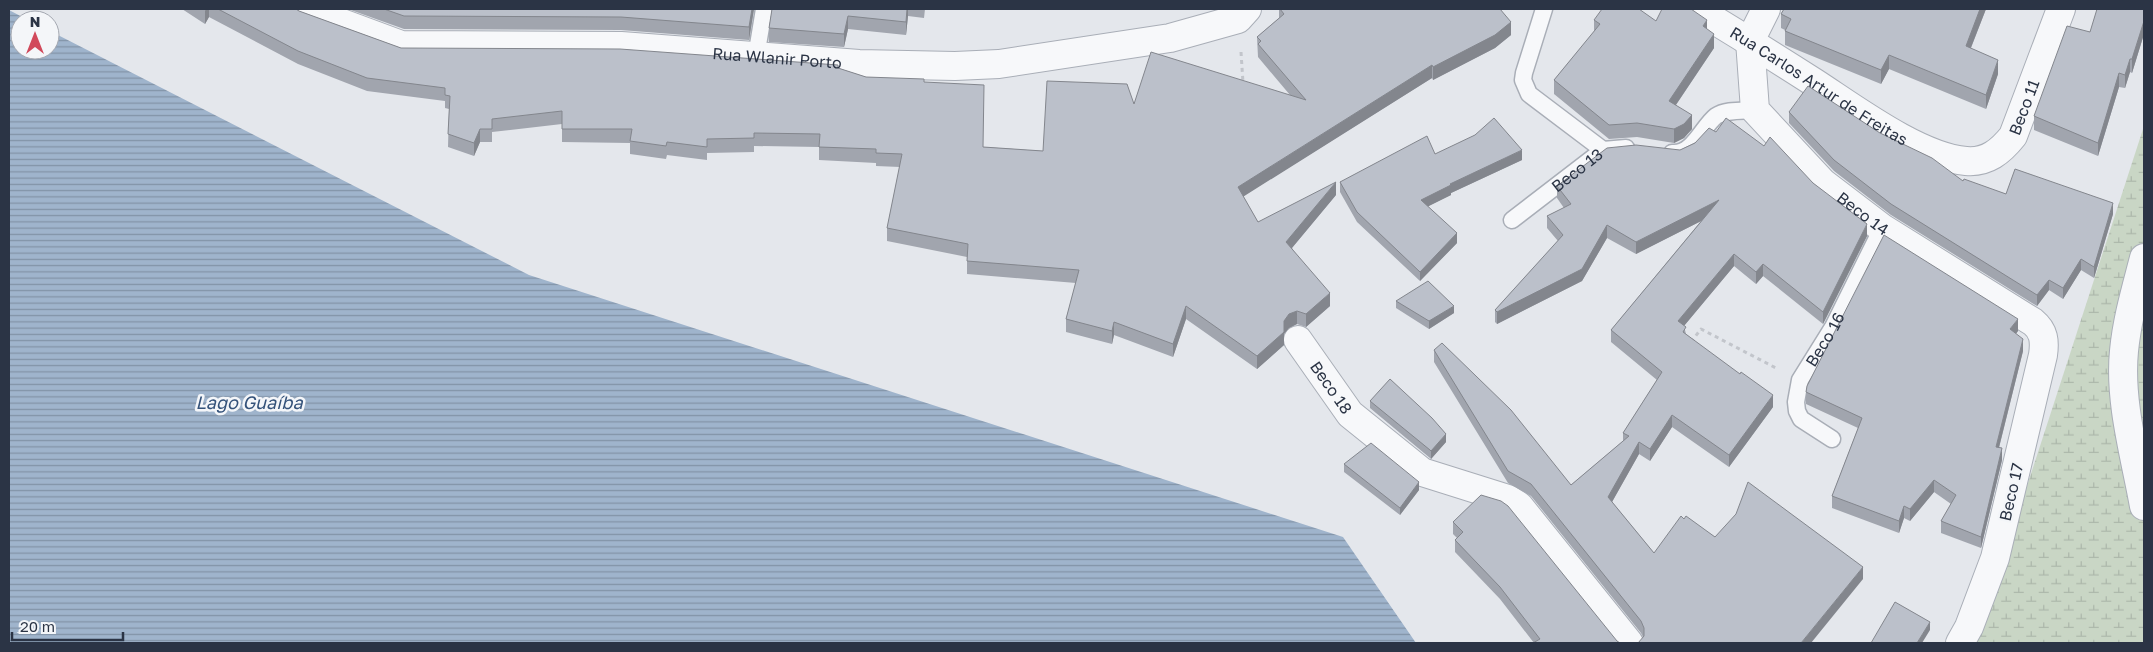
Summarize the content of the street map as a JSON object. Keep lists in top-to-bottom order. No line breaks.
{"streets":{"street":["Rua Wlanir Porto","Rua Carlos Artur de Freitas","Beco 11","Beco 14","Beco 18","Beco 17"],"lane":["Beco 13","Beco 16"]},"crossings":[["Rua Carlos Artur de Freitas","Beco 11"],["Beco 14","Beco 16"],["Beco 14","Beco 17"]],"water":["Lago Guaíba"],"scale_bar":"20 m","north":"top"}
